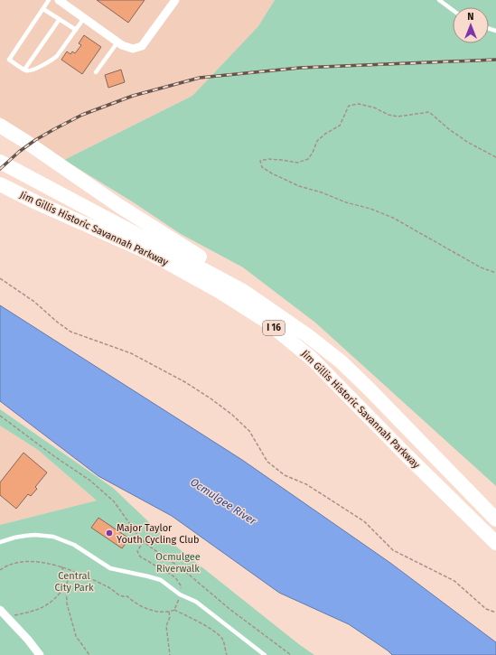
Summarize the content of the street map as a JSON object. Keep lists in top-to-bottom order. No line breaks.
{"streets":{"highway":["Jim Gillis Historic Savannah Parkway","I 16"]},"water":["Ocmulgee River"],"parks":["Ocmulgee Riverwalk","Central City Park"],"places":["Major Taylor Youth Cycling Club"],"north":"top"}
